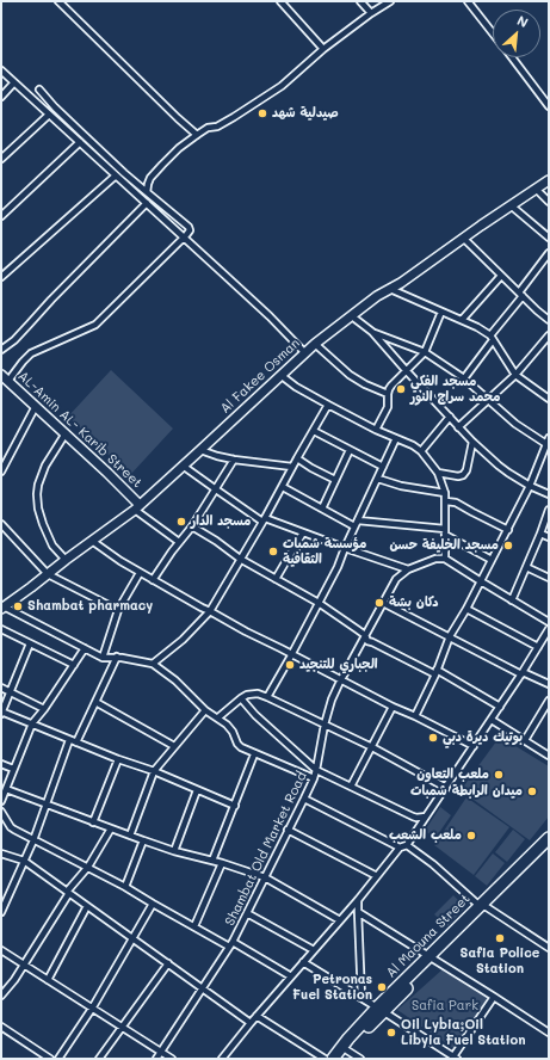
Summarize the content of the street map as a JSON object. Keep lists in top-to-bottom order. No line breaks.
{"streets":{"highway":["Al Maouna Street"],"street":["Al Fakee Osman","AL-Amin AL- Karib Street","Shambat Old Market Road"]},"crossings":[["Al Fakee Osman","AL-Amin AL- Karib Street"]],"parks":["Safia Park"],"places":["صيدلية شهد","مسجد الفكي محمد سراج النور","مسجد الدار","مسجد الخليفة حسن","مؤسسة شمبات الثقافية","دكان بشة","Shambat pharmacy","الجباري للتنجيد","بوتيك ديرة دبي","ملعب التعاون","ميدان الرابطة شمبات","ملعب الشعب","Safia Police Station","Petronas Fuel Station","Oil Lybia;Oil Libyia Fuel Station"],"north":"top right"}
